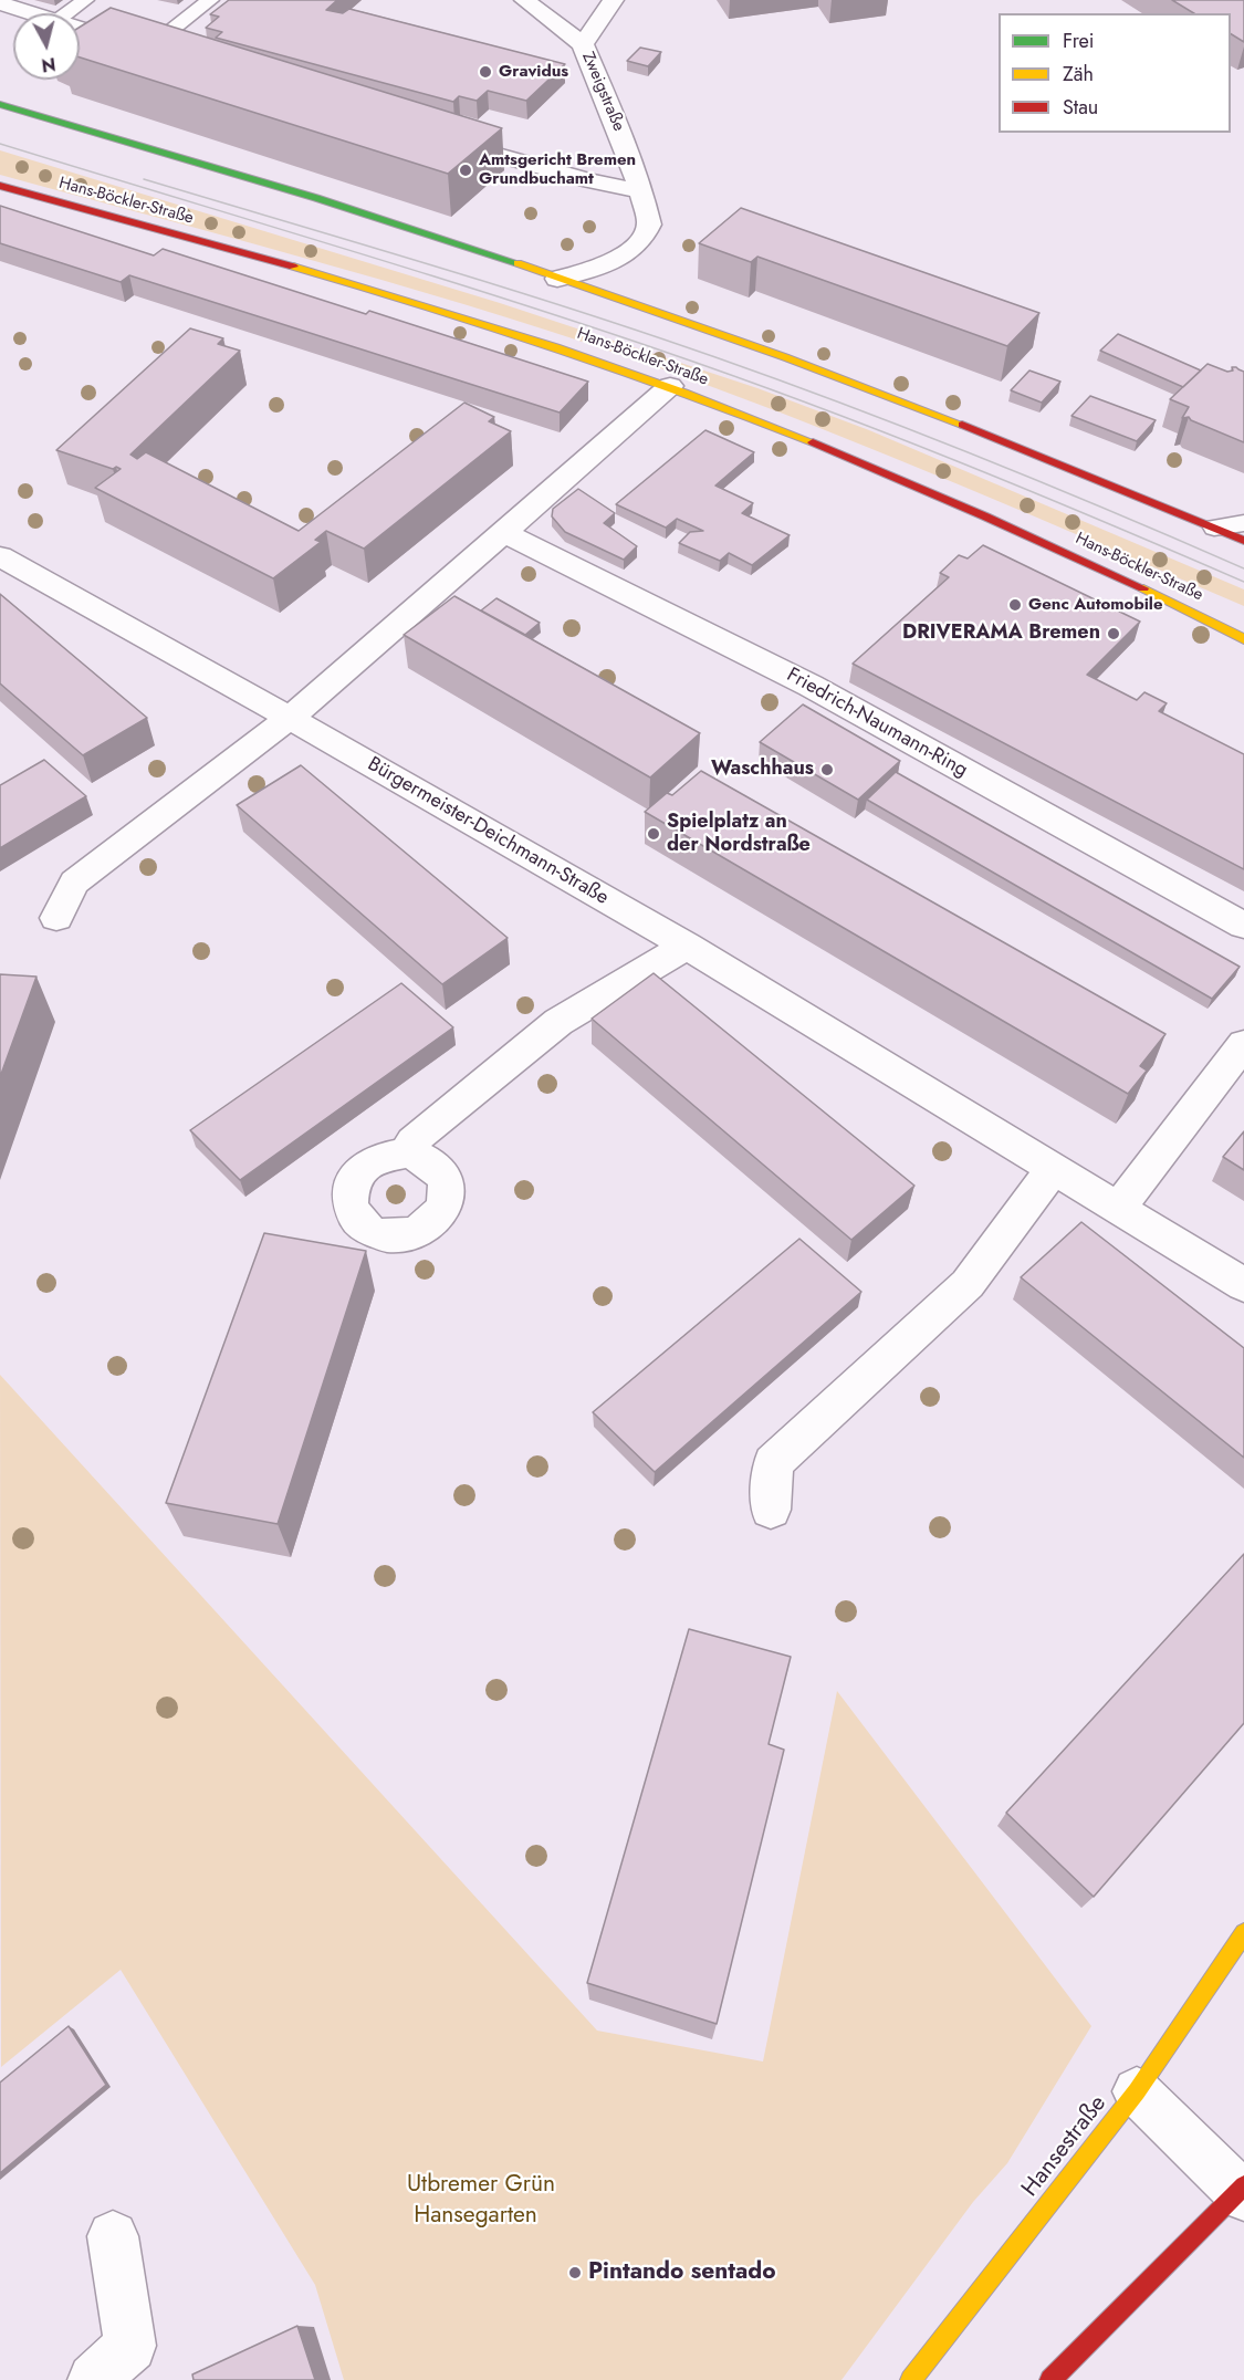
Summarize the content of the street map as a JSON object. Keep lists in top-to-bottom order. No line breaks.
{"streets":{"main road":["Hans-Böckler-Straße","Hansestraße"],"street":["Zweigstraße","Friedrich-Naumann-Ring","Bürgermeister-Deichmann-Straße"]},"parks":["Utbremer Grün","Hansegarten"],"places":["Gravidus","Amtsgericht Bremen Grundbuchamt","Genc Automobile","DRIVERAMA Bremen","Waschhaus","Spielplatz an der Nordstraße","Pintando sentado"],"legend":["Frei","Zäh","Stau"],"north":"bottom"}
